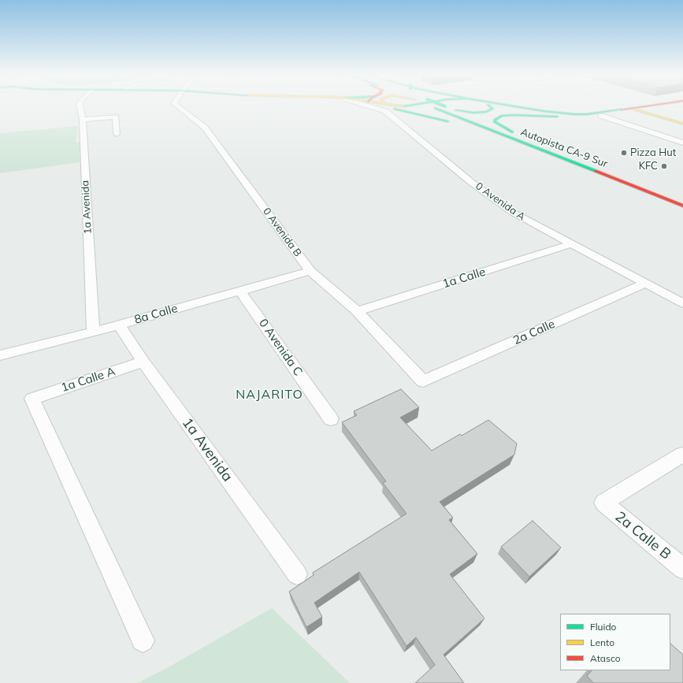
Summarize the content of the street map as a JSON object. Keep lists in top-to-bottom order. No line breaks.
{"streets":{"main road":["Autopista CA-9 Sur"],"street":["0 Avenida A","1a Avenida","0 Avenida B","1a Calle","8a Calle","2a Calle","0 Avenida C","1a Calle A","2a Calle B"]},"crossings":[["0 Avenida A","1a Calle"],["0 Avenida A","2a Calle"],["1a Avenida","8a Calle"],["1a Avenida","1a Calle A"],["0 Avenida B","1a Calle"],["0 Avenida B","8a Calle"],["0 Avenida B","2a Calle"],["8a Calle","0 Avenida C"]],"districts":["NAJARITO"],"places":["Pizza Hut","KFC"],"legend":["Fluido","Lento","Atasco"]}
